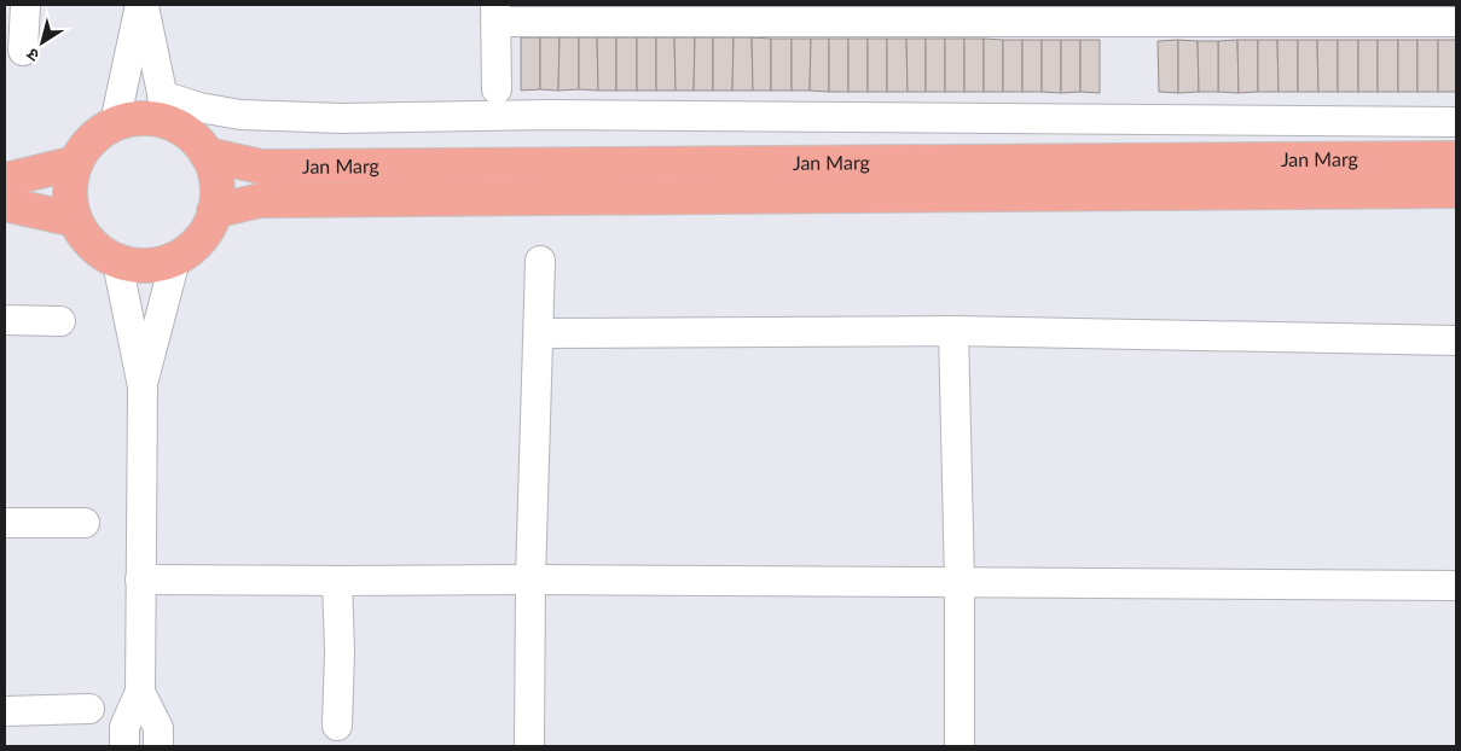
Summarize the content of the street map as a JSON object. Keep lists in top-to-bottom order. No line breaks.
{"streets":{"main road":["Jan Marg"]},"north":"bottom left"}
